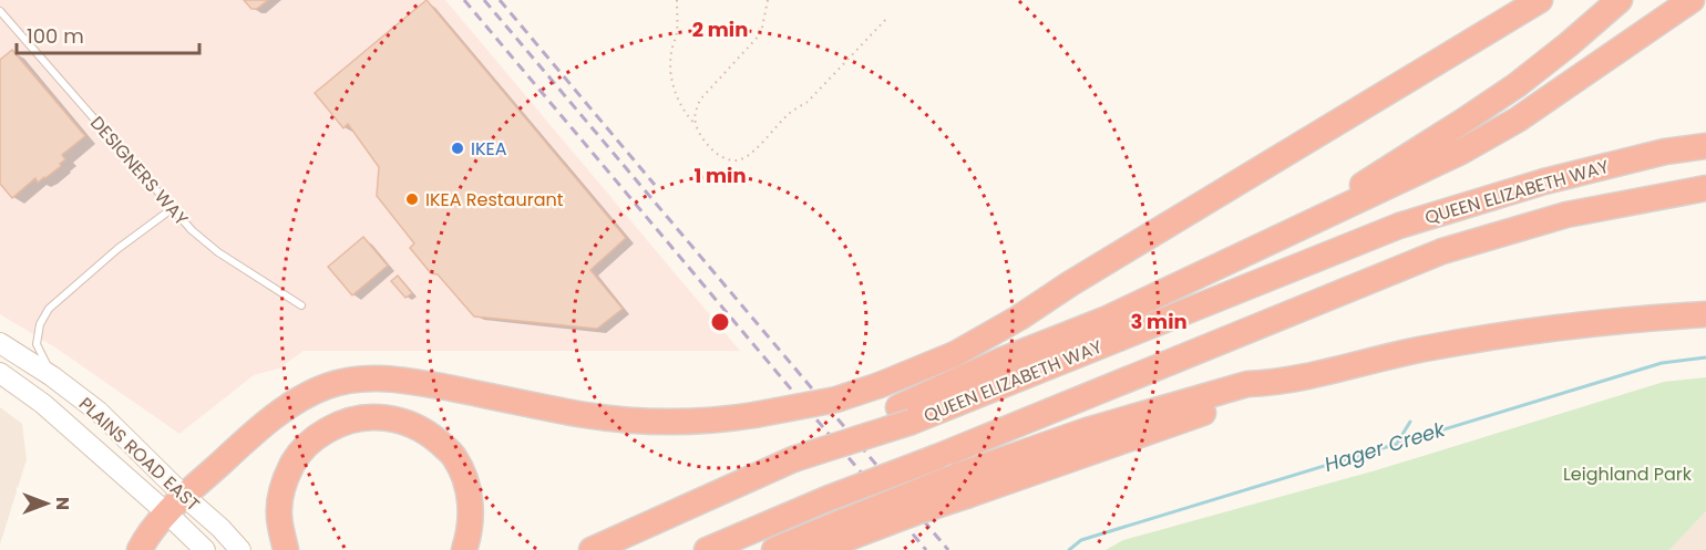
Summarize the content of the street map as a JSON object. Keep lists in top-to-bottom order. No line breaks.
{"streets":{"highway":["QUEEN ELIZABETH WAY"],"main road":["PLAINS ROAD EAST"],"lane":["DESIGNERS WAY"]},"water":["Hager Creek"],"parks":["Leighland Park"],"places":["IKEA","IKEA Restaurant"],"scale_bar":"100 m","north":"right","rings":["2 min","1 min","3 min"]}
